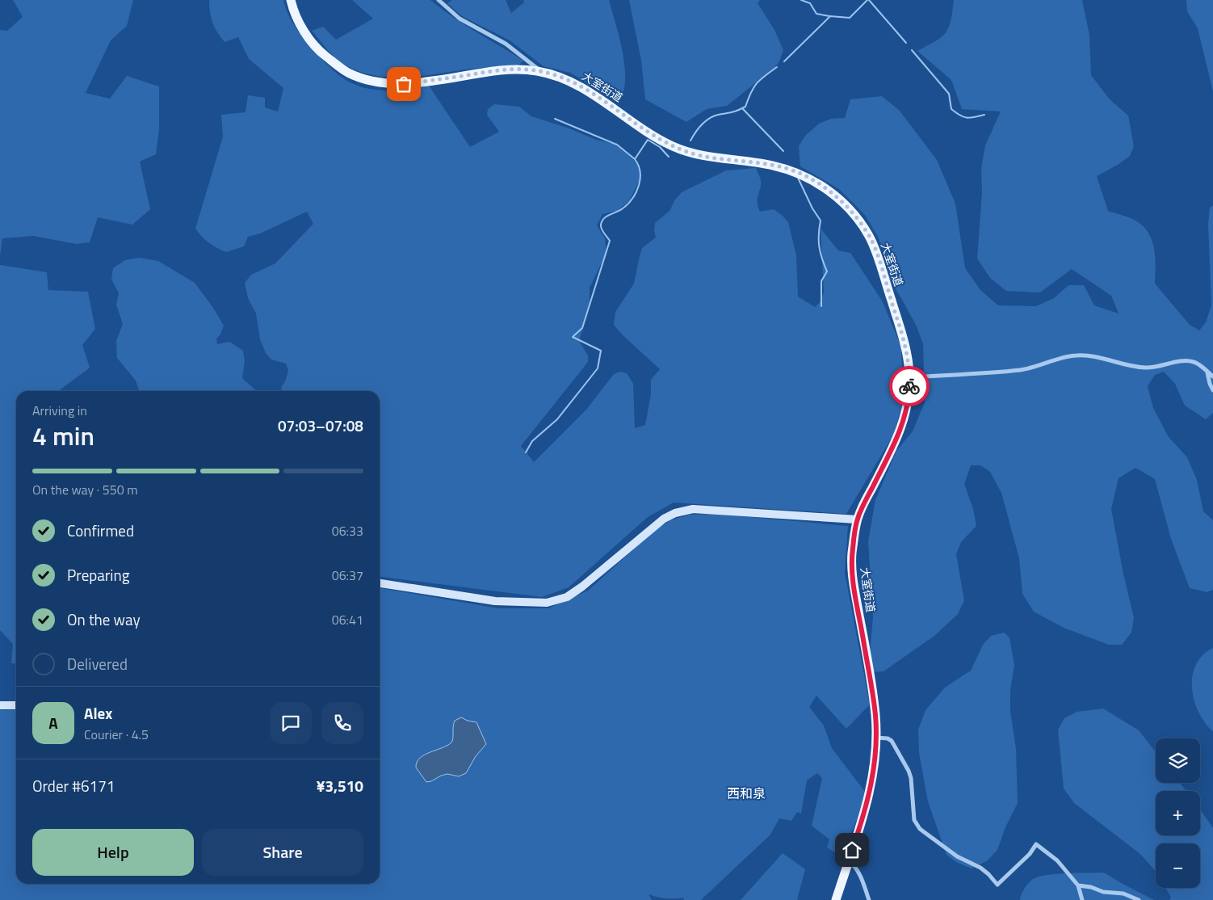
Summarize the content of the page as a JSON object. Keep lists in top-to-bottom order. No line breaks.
{"streets":{"main road":["大室街道"]},"districts":["西和泉"],"page":{"heading":["4 min","Arriving in","07:03–07:08"],"panel":["Alex","Courier · 4.5","Order #6171","¥3,510"],"bar":"On the way · 550 m","list":[["Confirmed","06:33"],["Preparing","06:37"],["On the way","06:41"],"Delivered"],"round":"A","map_buttons":["+","−"],"buttons":["Help","Share"]}}
